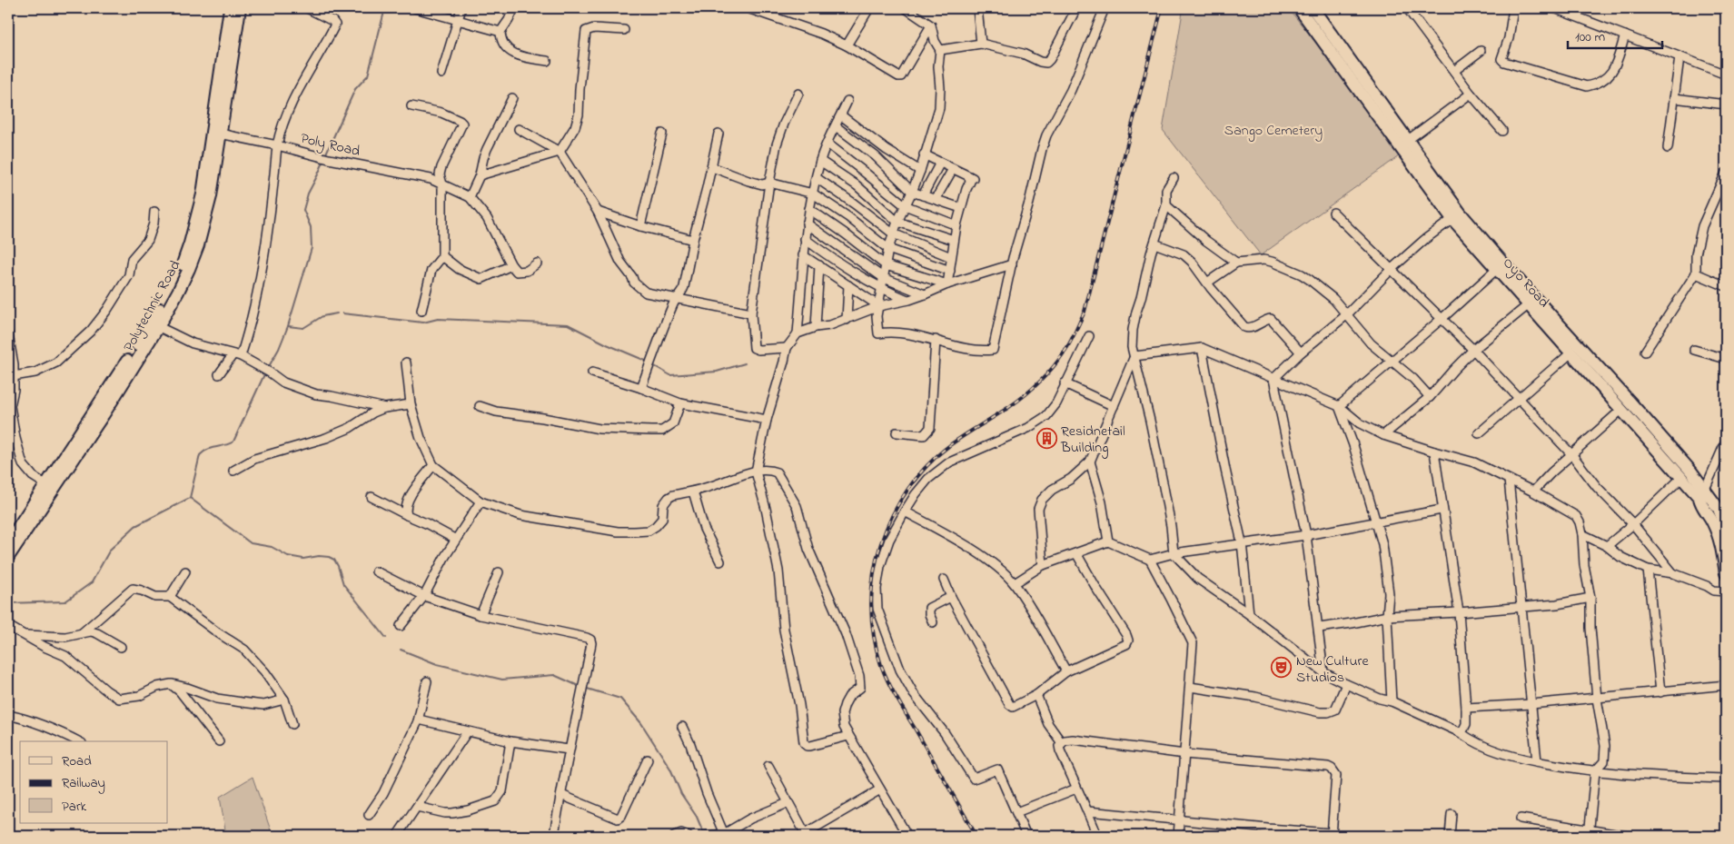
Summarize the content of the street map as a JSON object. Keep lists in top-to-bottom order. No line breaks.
{"streets":{"main road":["Oyo Road","Polytechnic Road"],"street":["Poly Road"]},"crossings":[["Poly Road","Polytechnic Road"]],"parks":["Sango Cemetery"],"places":{"building":["Residnetail Building"],"theatre":["New Culture Studios"]},"legend":["Road","Railway","Park"],"scale_bar":"100 m"}
